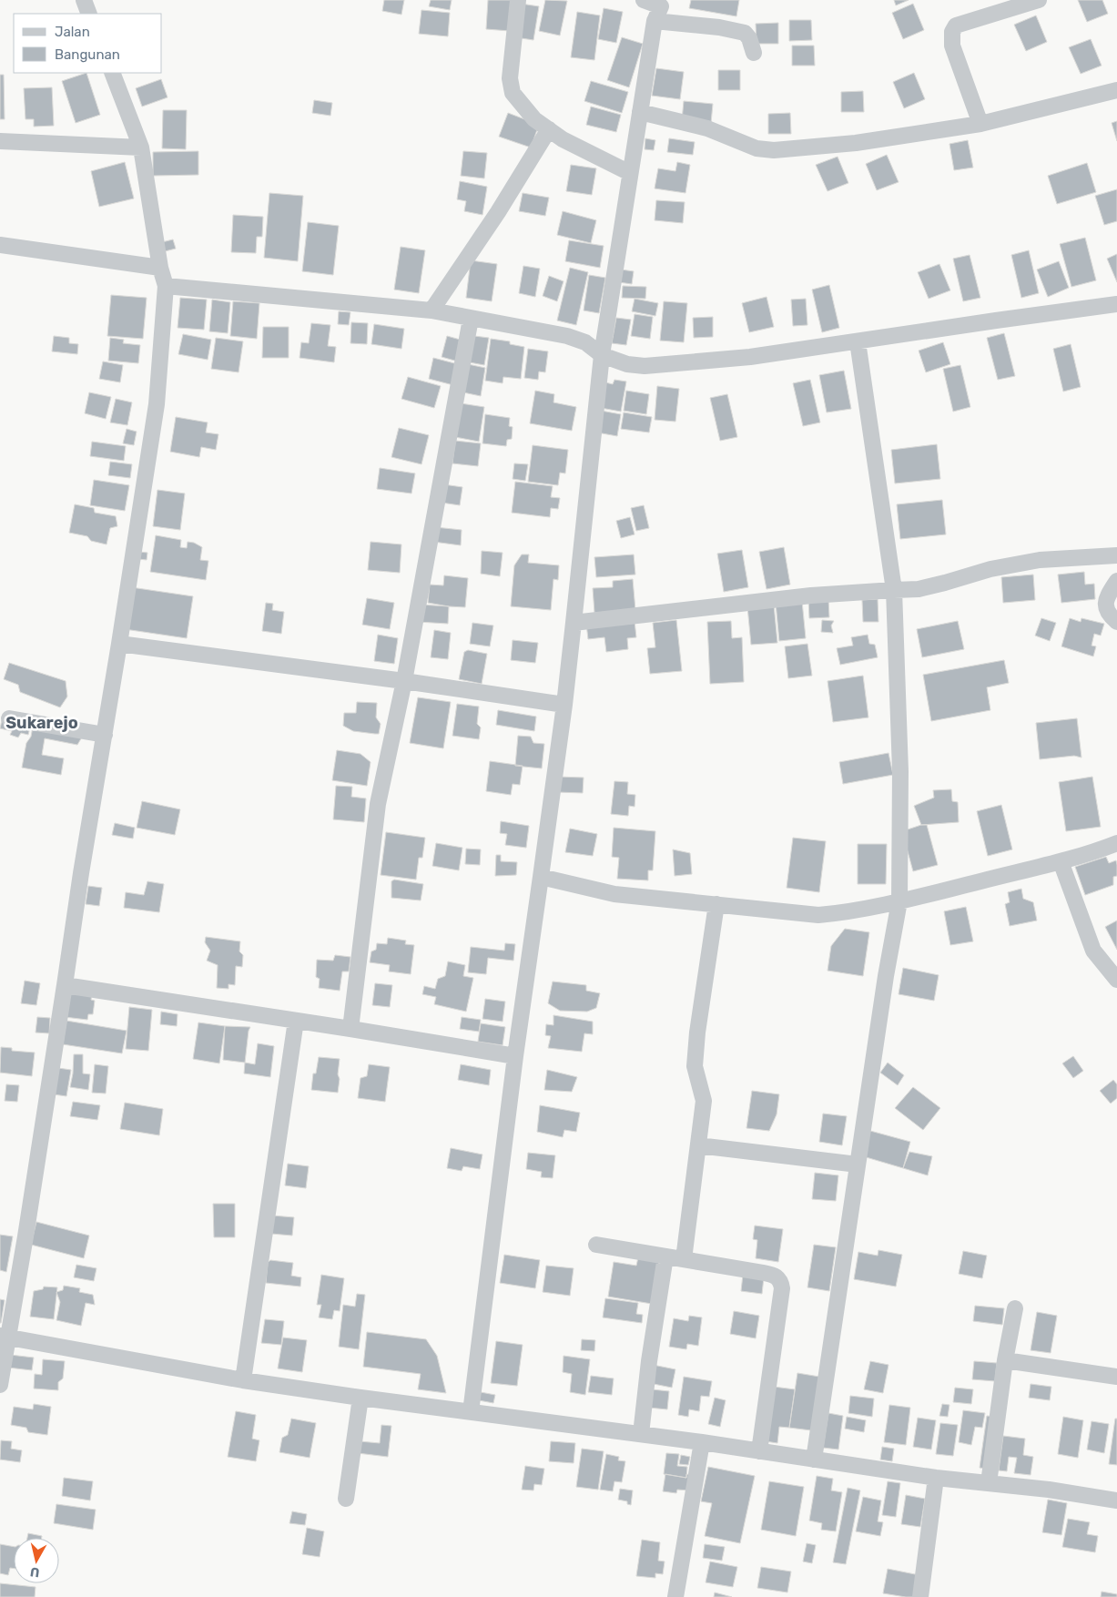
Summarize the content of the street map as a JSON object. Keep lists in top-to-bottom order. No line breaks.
{"districts":["Sukarejo"],"legend":["Jalan","Bangunan"],"north":"bottom"}
